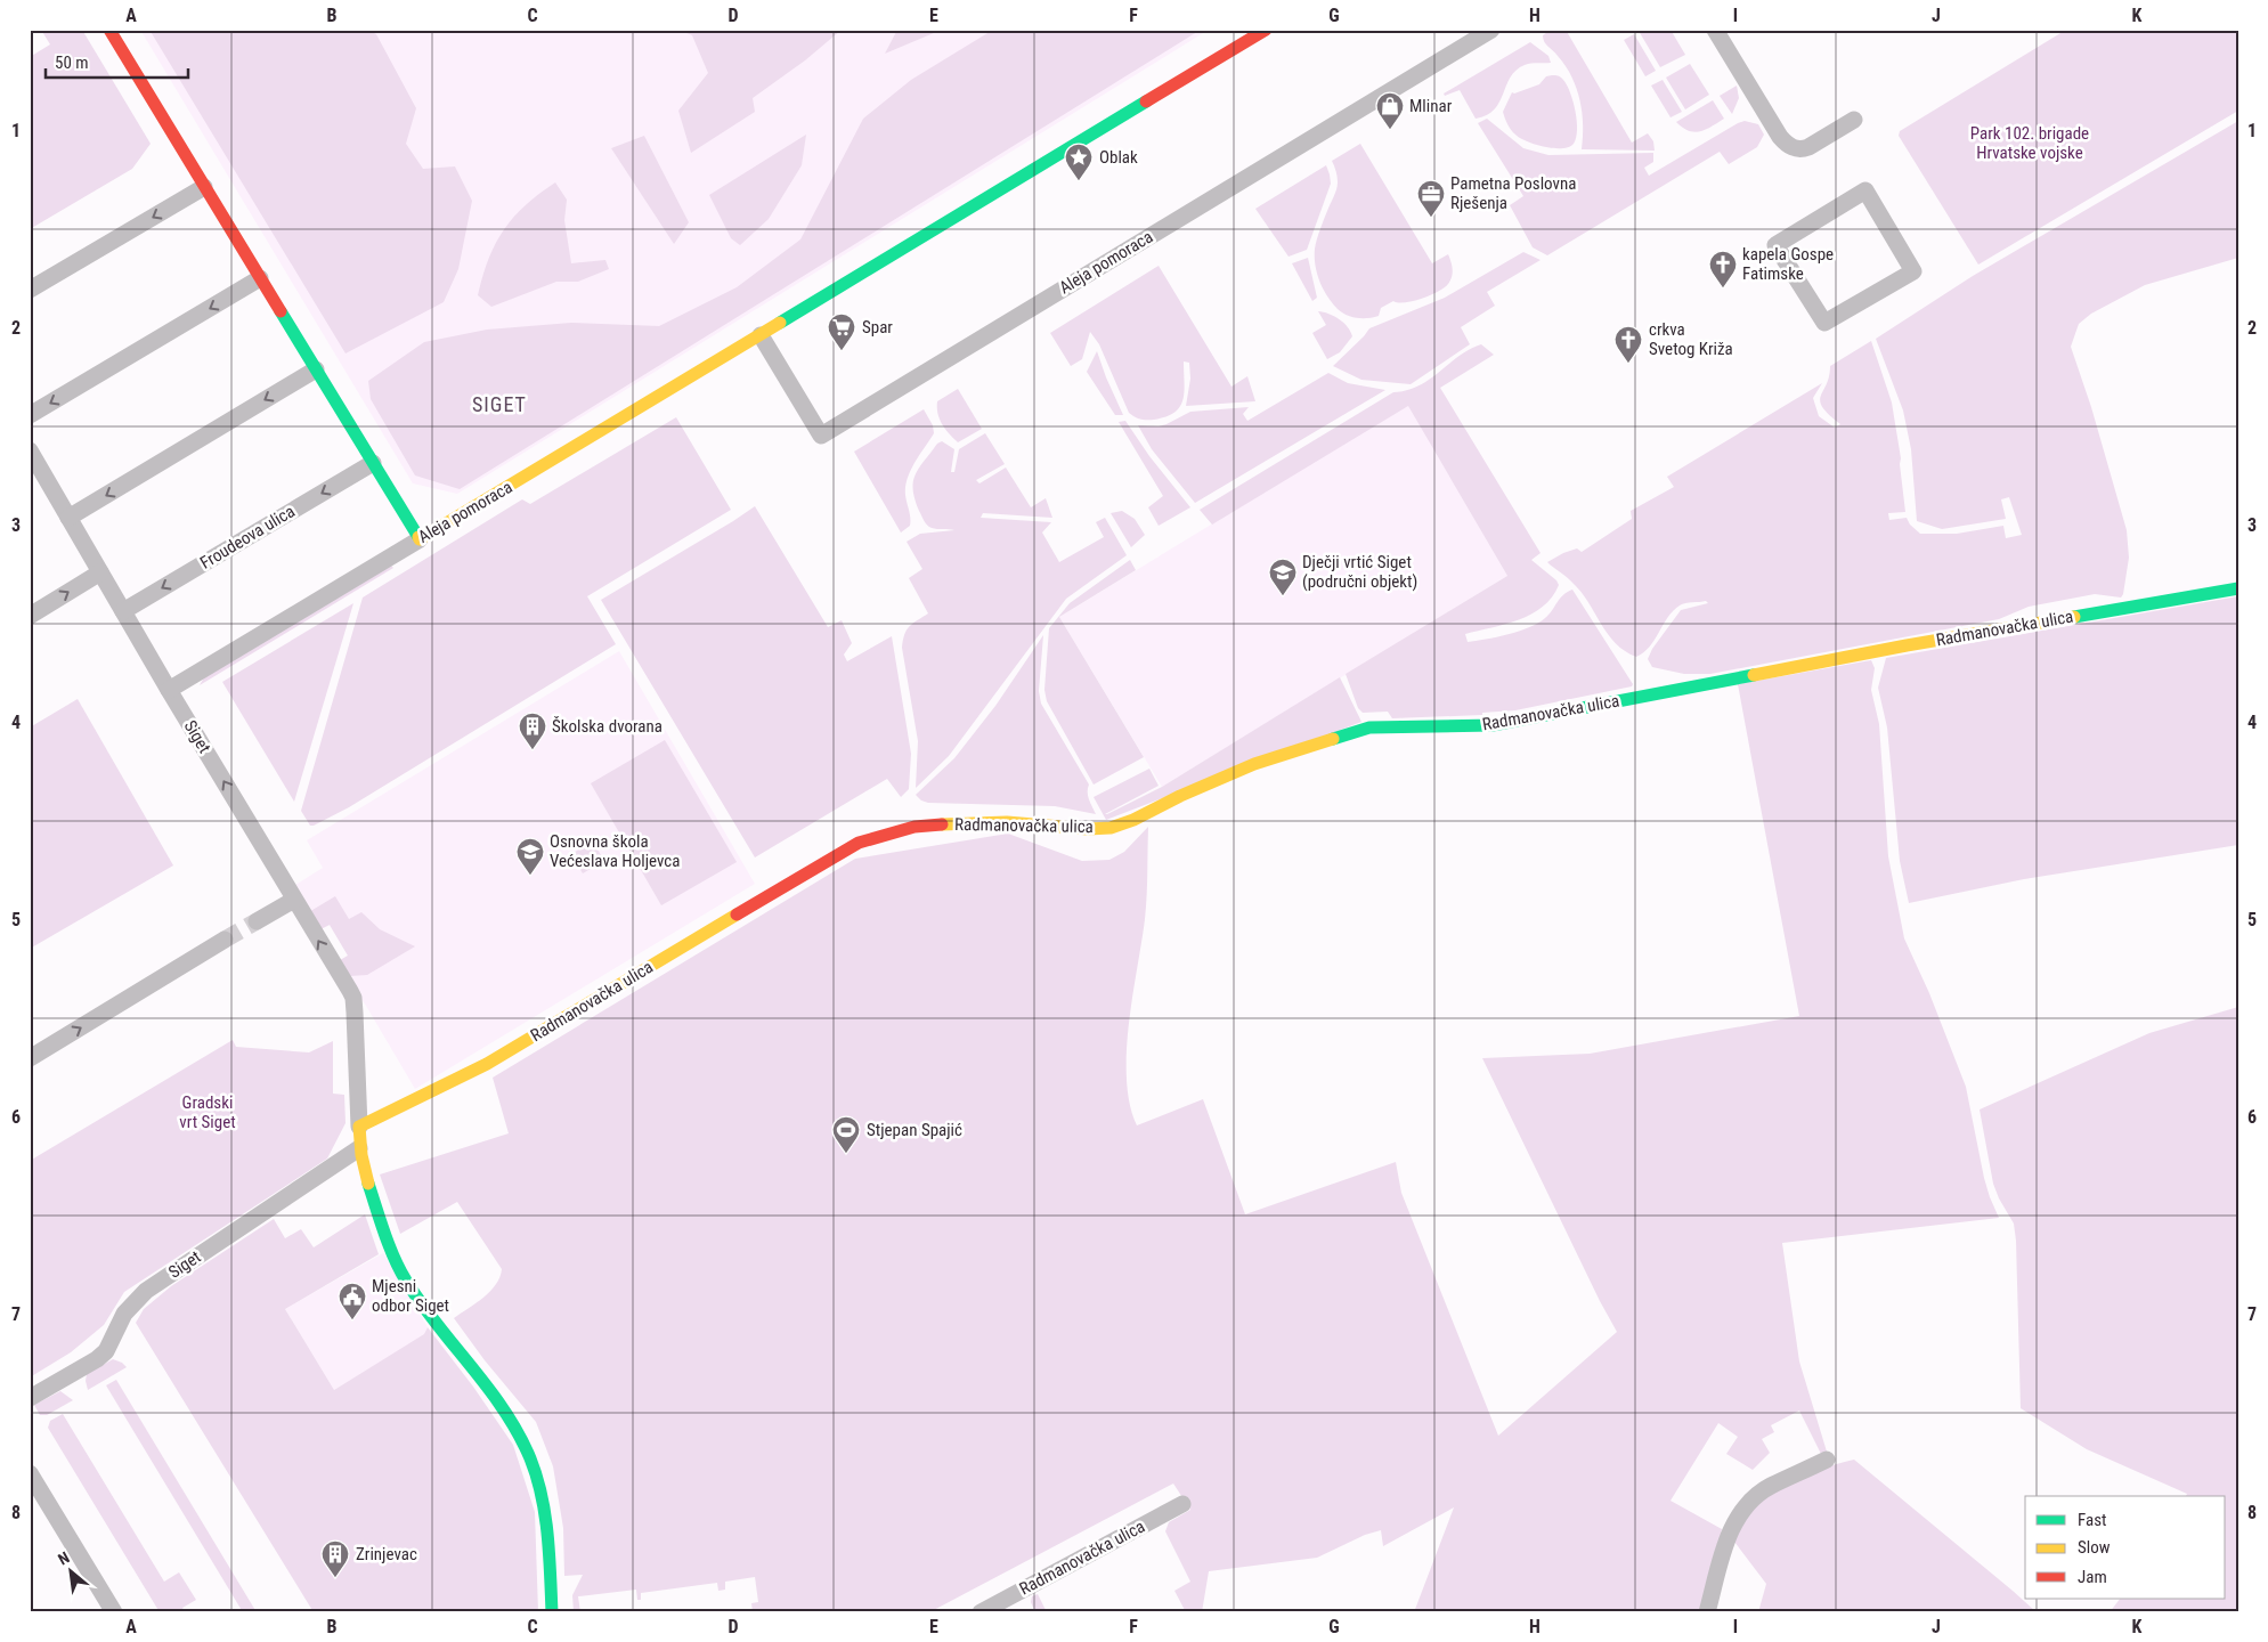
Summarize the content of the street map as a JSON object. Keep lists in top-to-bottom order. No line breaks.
{"streets":{"street":["Aleja pomoraca","Froudeova ulica","Radmanovačka ulica","Siget"]},"crossings":[["Aleja pomoraca","Siget"],["Froudeova ulica","Siget"],["Radmanovačka ulica","Siget"]],"one_way":["Siget"],"districts":["SIGET"],"parks":["Park 102. brigade Hrvatske vojske","Gradski vrt Siget"],"places":{"shop":["Mlinar"],"place":["Oblak"],"office":["Pametna Poslovna Rješenja"],"church":["kapela Gospe Fatimske","crkva Svetog Križa"],"supermarket":["Spar"],"school or university":["Dječji vrtić Siget (područni objekt)","Osnovna škola Većeslava Holjevca"],"building":["Školska dvorana","Zrinjevac"],"sports":["Stjepan Spajić"],"public building":["Mjesni odbor Siget"]},"legend":["Fast","Slow","Jam"],"scale_bar":"50 m","north":"top left","grid":{"columns":["A","B","C","D","E","F","G","H","I","J","K"],"rows":["1","2","3","4","5","6","7","8"]}}
